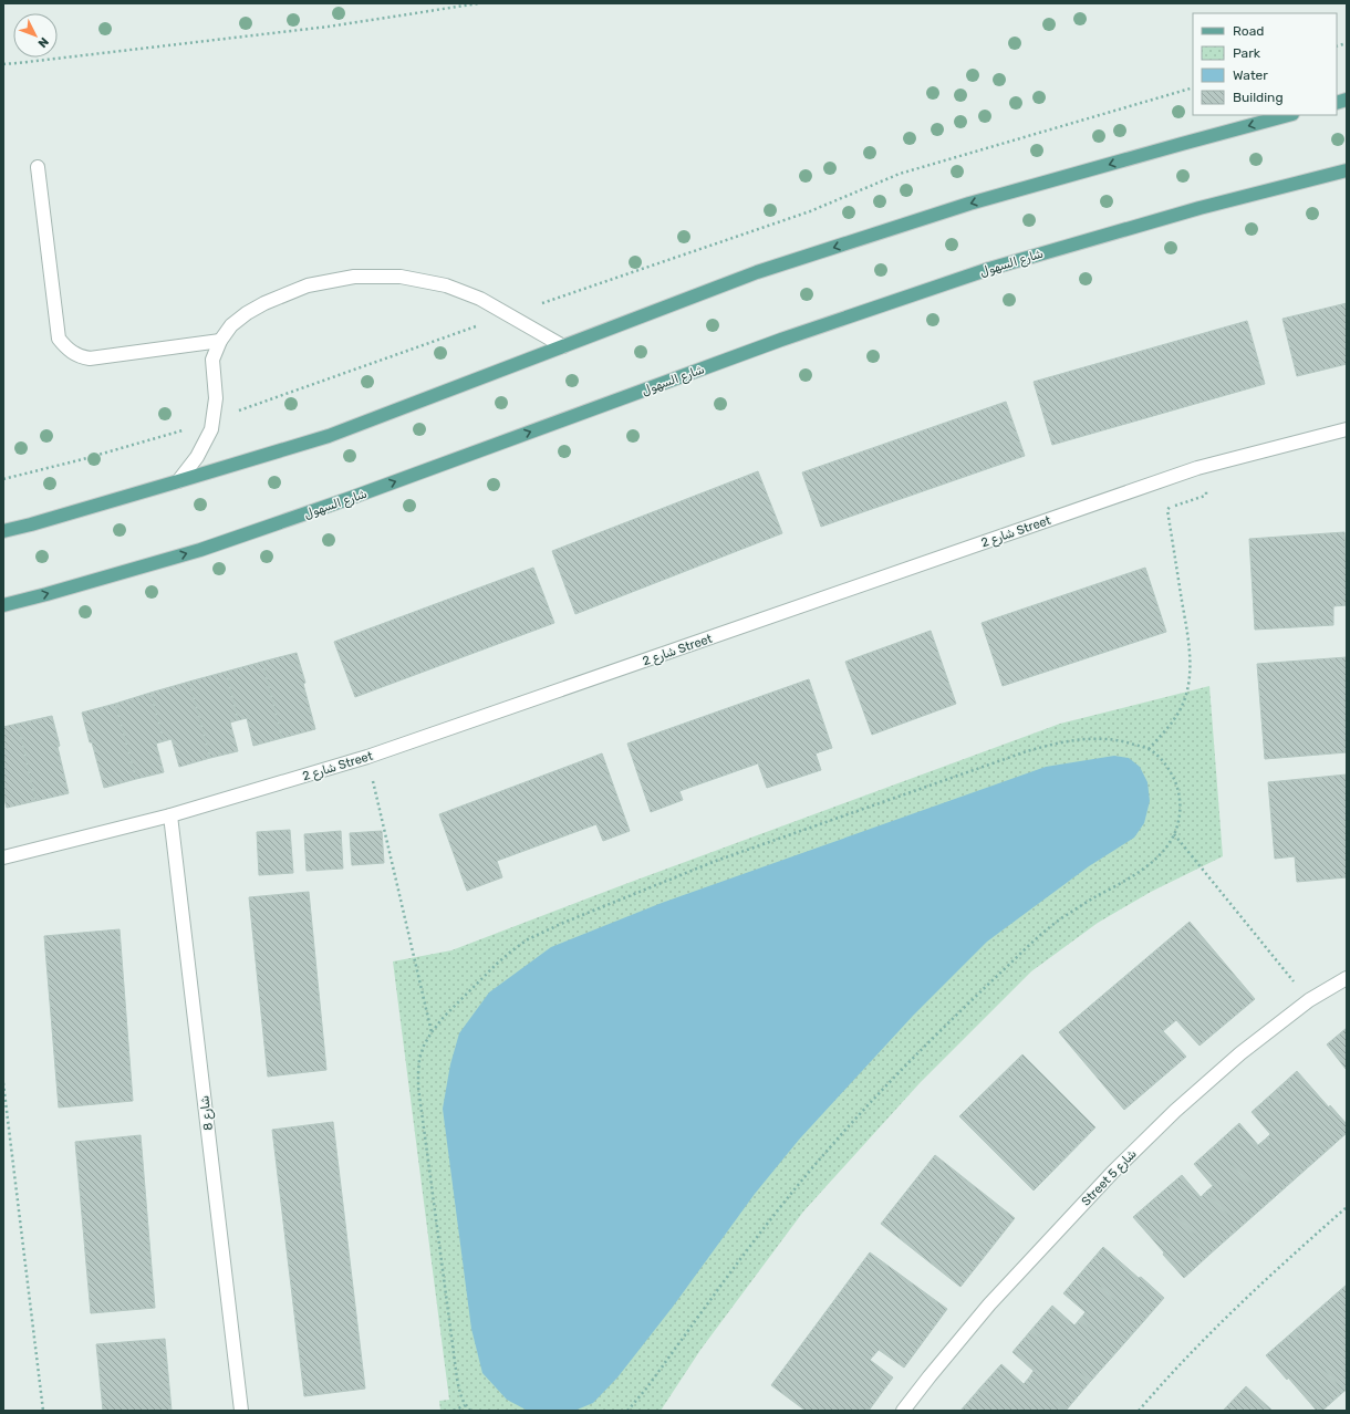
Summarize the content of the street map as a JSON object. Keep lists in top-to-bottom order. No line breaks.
{"streets":{"main road":["شارع السهول"],"street":["شارع 2 Street","شارع 8","Street شارع 5"]},"crossings":[["شارع 2 Street","شارع 8"]],"legend":["Road","Park","Water","Building"],"north":"bottom right"}
